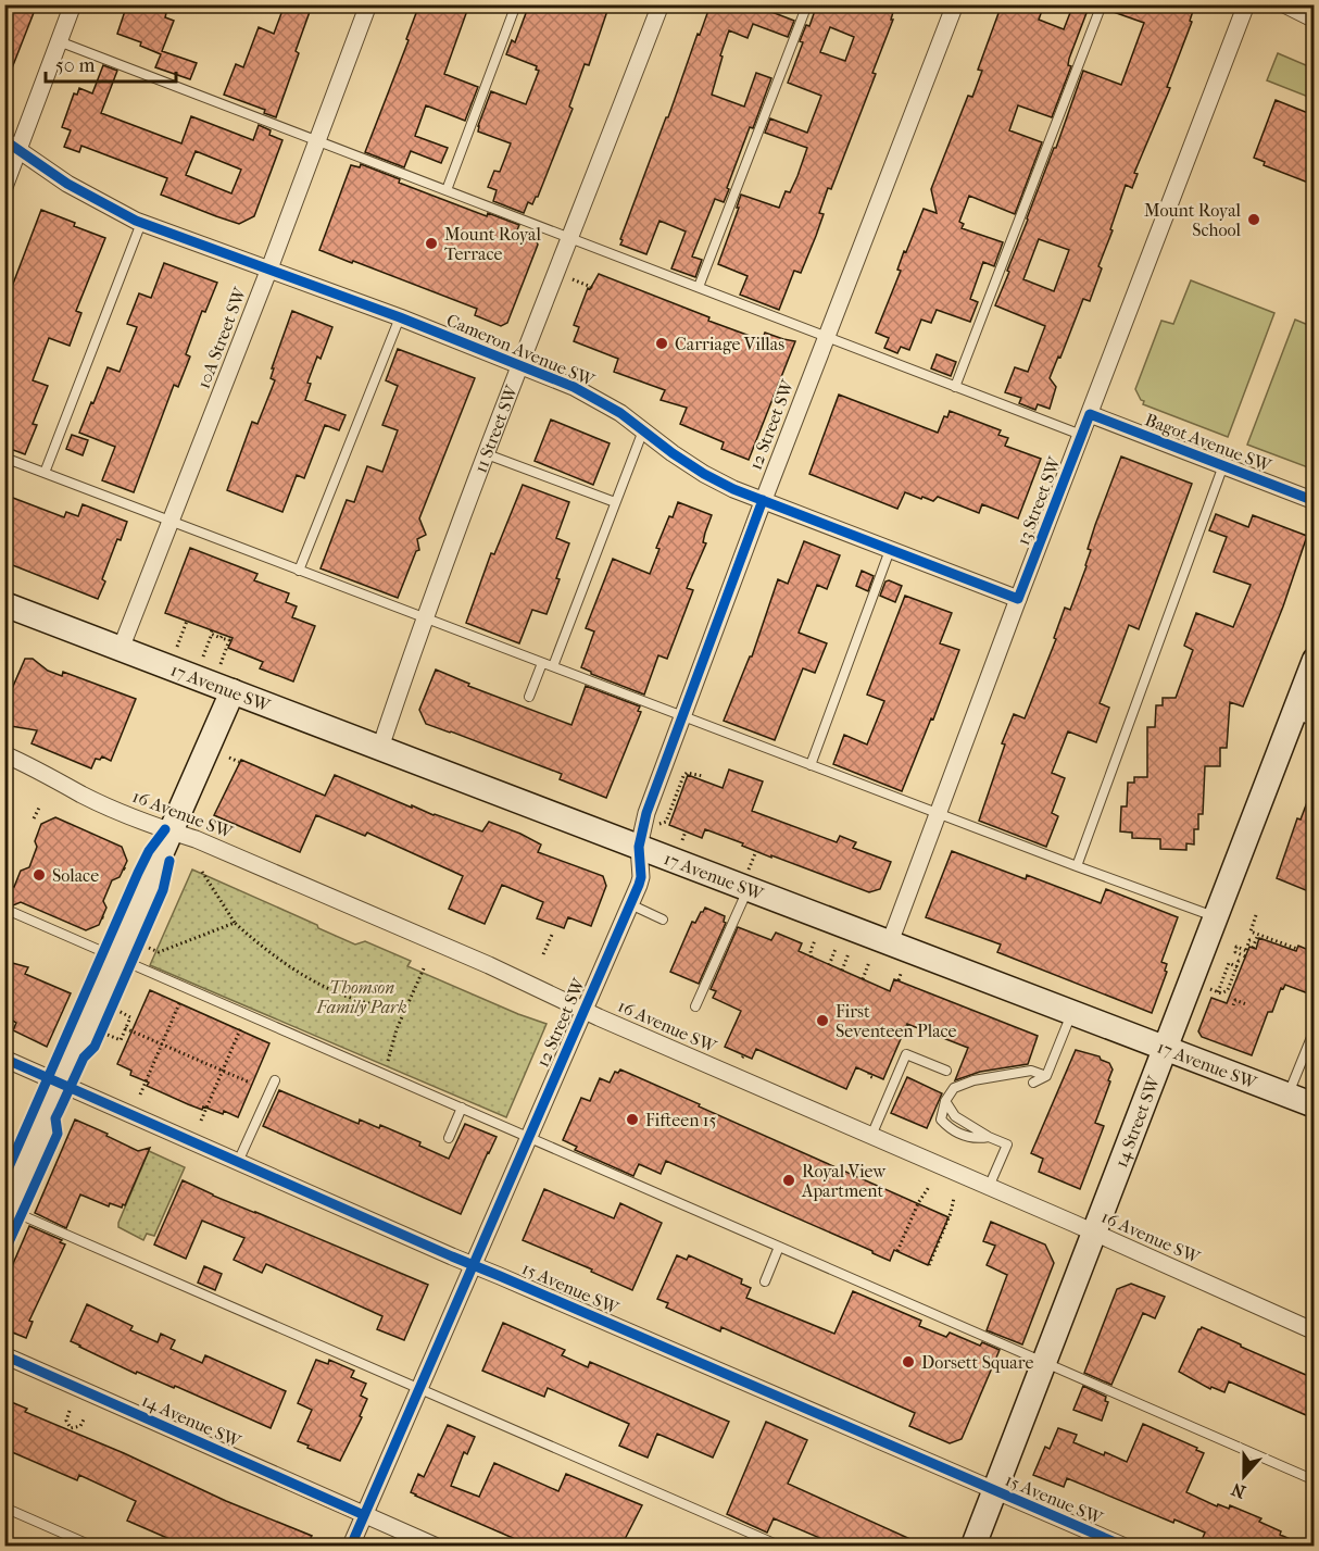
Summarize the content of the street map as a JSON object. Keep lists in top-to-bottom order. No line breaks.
{"streets":{"main road":["17 Avenue SW","14 Street SW"],"street":["10A Street SW","Cameron Avenue SW","12 Street SW","11 Street SW","Bagot Avenue SW","13 Street SW","16 Avenue SW","15 Avenue SW","14 Avenue SW"]},"crossings":[["10A Street SW","Cameron Avenue SW"],["10A Street SW","17 Avenue SW"],["Cameron Avenue SW","12 Street SW"],["Cameron Avenue SW","11 Street SW"],["Cameron Avenue SW","13 Street SW"],["12 Street SW","17 Avenue SW"],["12 Street SW","16 Avenue SW"],["12 Street SW","15 Avenue SW"],["12 Street SW","14 Avenue SW"],["11 Street SW","17 Avenue SW"],["Bagot Avenue SW","13 Street SW"],["13 Street SW","17 Avenue SW"],["17 Avenue SW","14 Street SW"],["16 Avenue SW","14 Street SW"],["14 Street SW","15 Avenue SW"]],"parks":["Thomson Family Park"],"places":["Mount Royal School","Mount Royal Terrace","Carriage Villas","Solace","First Seventeen Place","Fifteen 15","Royal View Apartment","Dorsett Square"],"scale_bar":"50 m","north":"bottom"}
